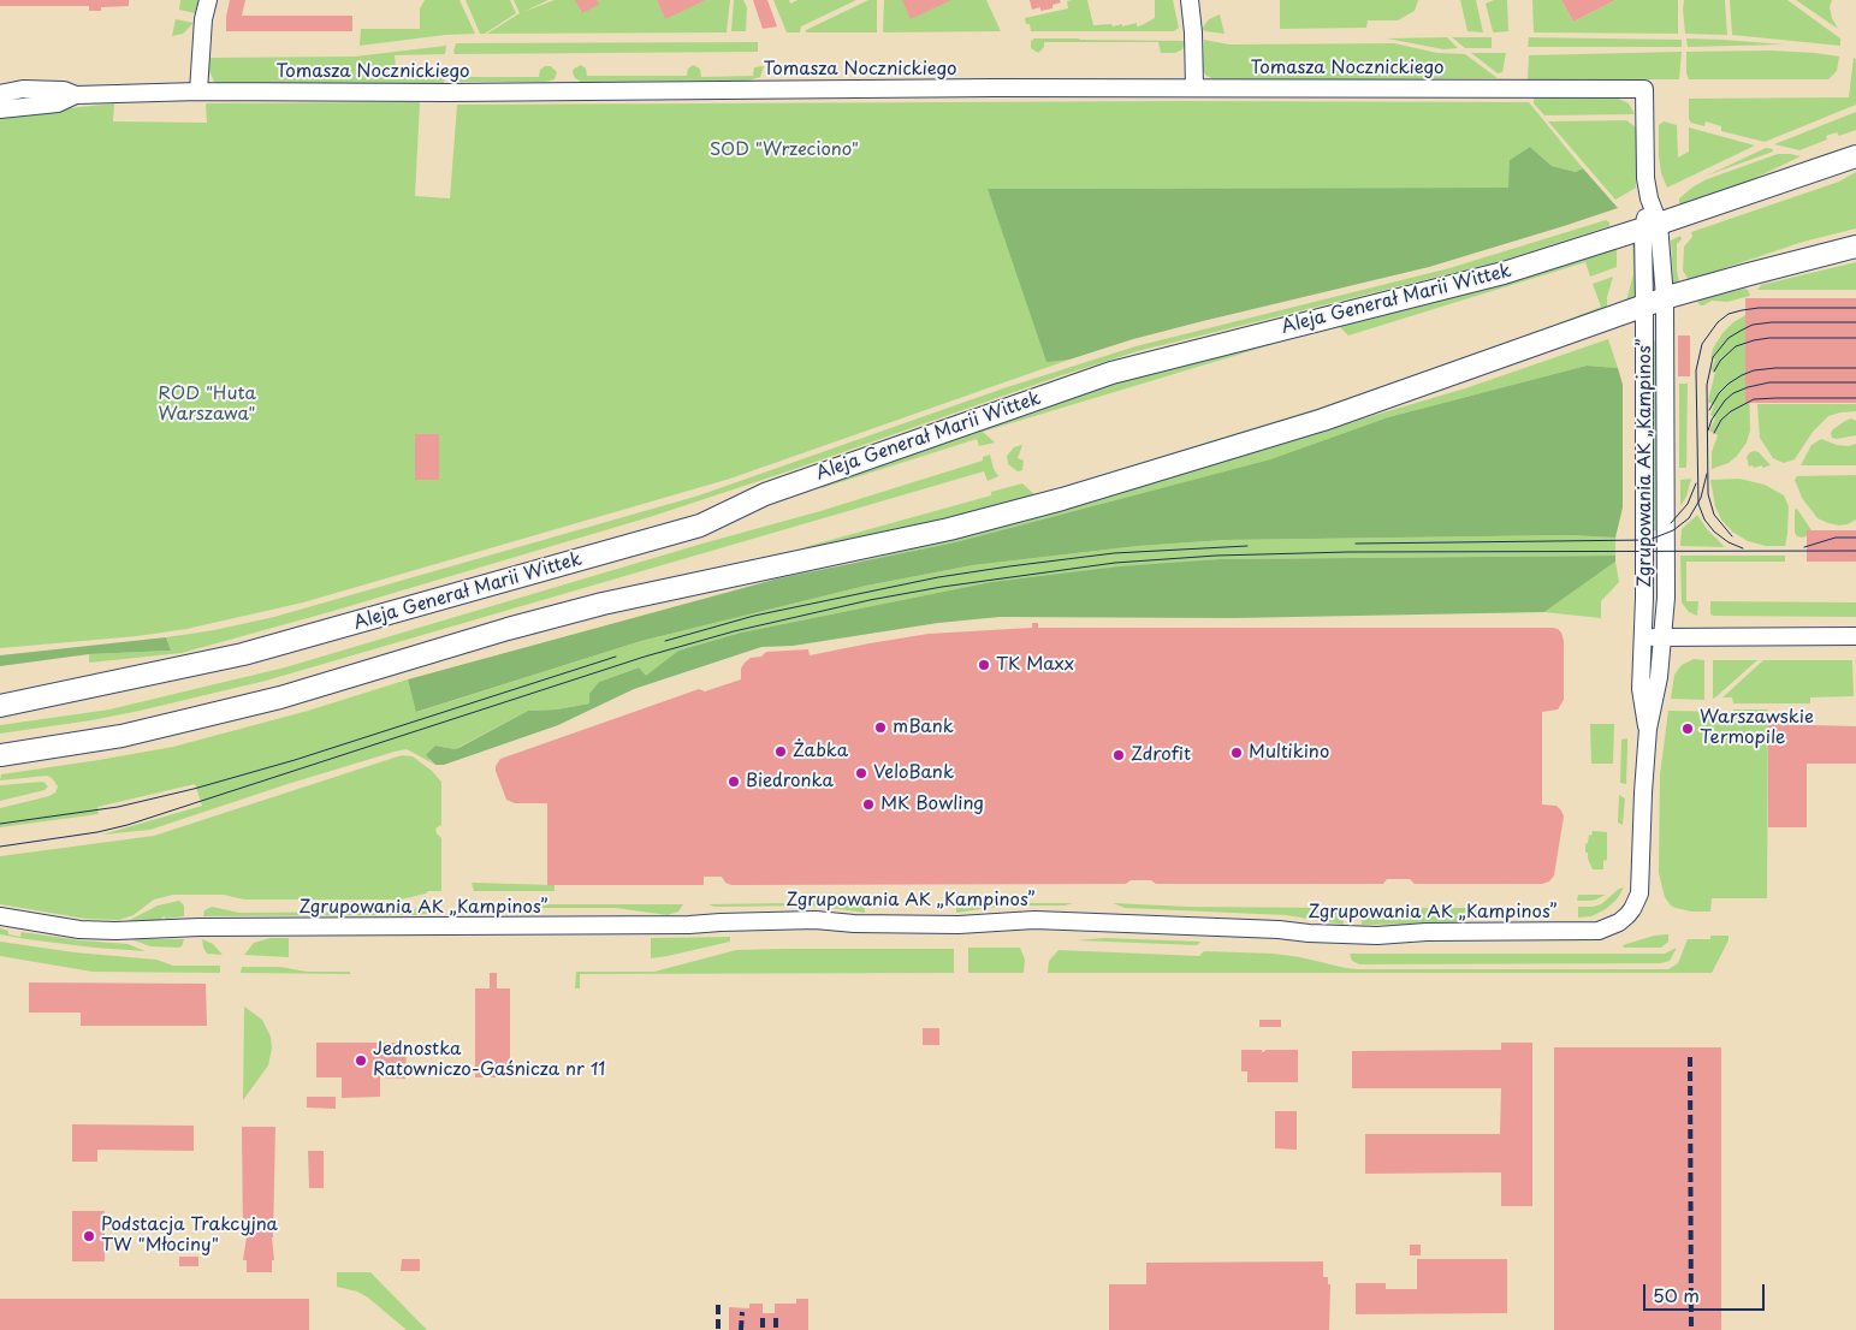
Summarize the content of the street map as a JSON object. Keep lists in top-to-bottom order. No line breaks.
{"streets":{"main road":["Aleja Generał Marii Wittek"],"street":["Tomasza Nocznickiego","Zgrupowania AK „Kampinos”"]},"crossings":[["Tomasza Nocznickiego","Zgrupowania AK „Kampinos”"],["Aleja Generał Marii Wittek","Zgrupowania AK „Kampinos”"]],"parks":["SOD \"Wrzeciono\"","ROD \"Huta Warszawa\""],"places":["TK Maxx","mBank","Warszawskie Termopile","Żabka","Multikino","Zdrofit","VeloBank","Biedronka","MK Bowling","Jednostka Ratowniczo-Gaśnicza nr 11","Podstacja Trakcyjna TW \"Młociny\""],"scale_bar":"50 m"}
